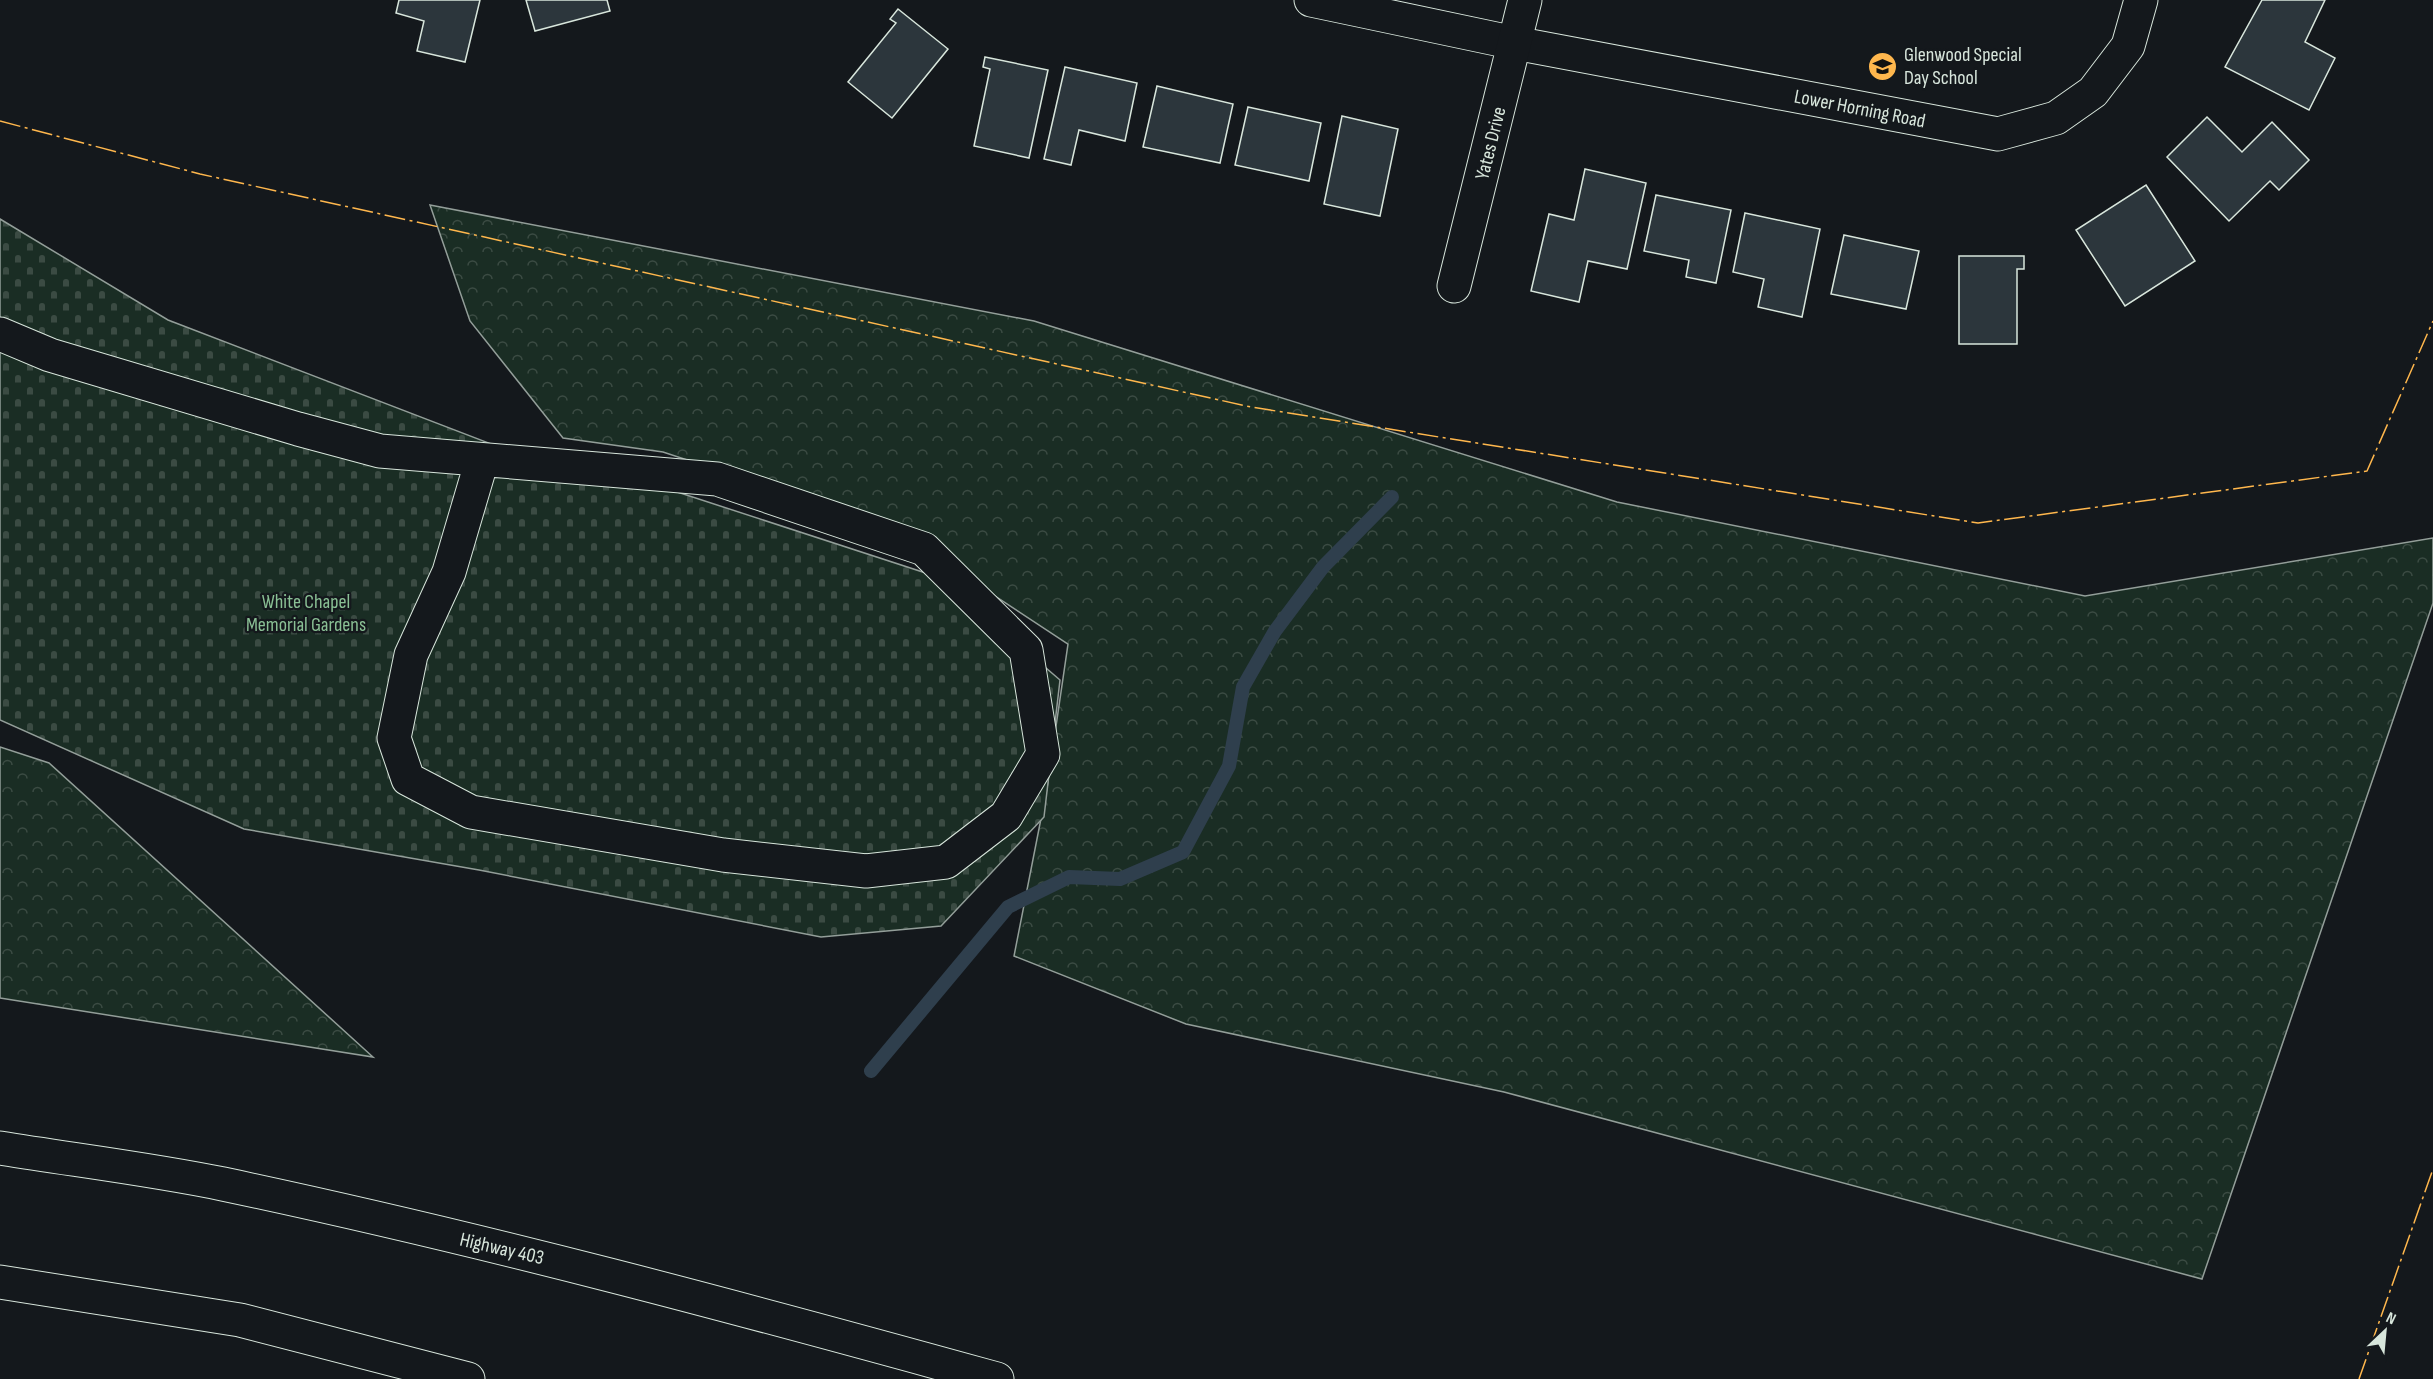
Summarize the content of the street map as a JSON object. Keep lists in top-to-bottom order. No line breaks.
{"streets":{"main road":["Lower Horning Road","Yates Drive","Highway 403"]},"crossings":[["Lower Horning Road","Yates Drive"]],"parks":["White Chapel Memorial Gardens"],"places":{"school or university":["Glenwood Special Day School"]},"north":"top right"}
